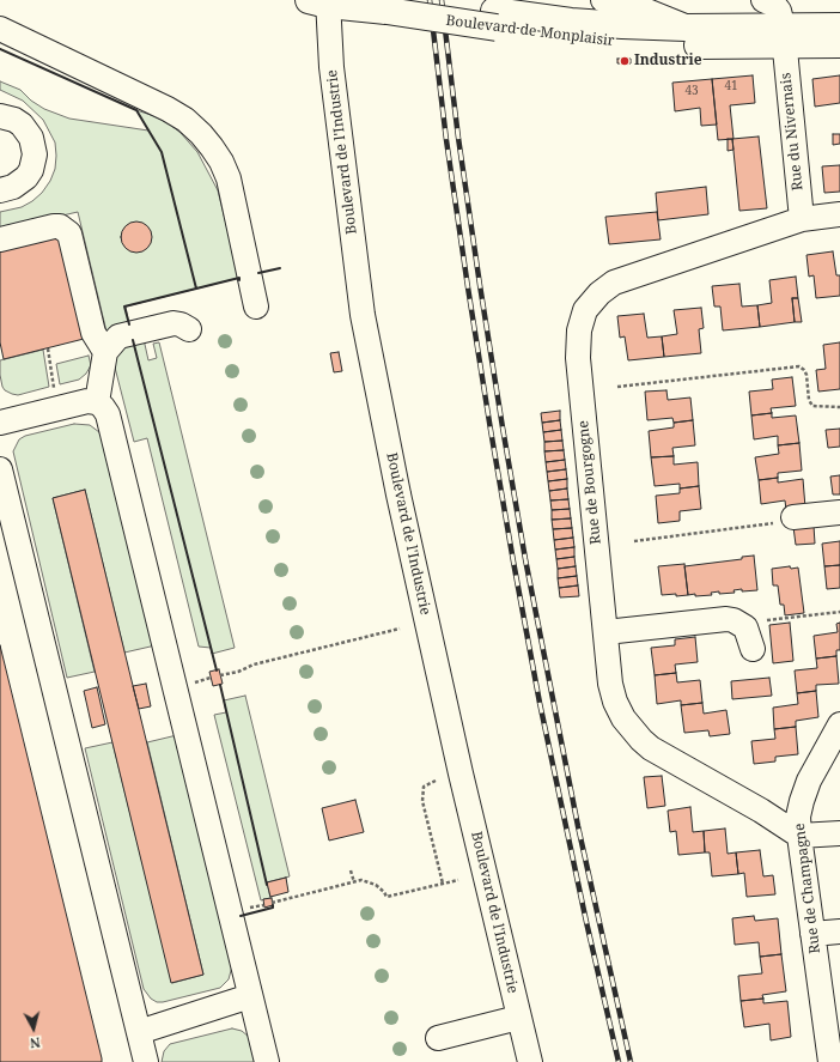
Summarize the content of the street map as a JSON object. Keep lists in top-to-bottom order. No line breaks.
{"streets":{"main road":["Boulevard de Monplaisir"],"street":["Rue du Nivernais","Boulevard de l'Industrie","Rue de Bourgogne","Rue de Champagne"]},"crossings":[["Boulevard de Monplaisir","Rue du Nivernais"],["Boulevard de Monplaisir","Boulevard de l'Industrie"],["Rue du Nivernais","Rue de Bourgogne"],["Rue de Bourgogne","Rue de Champagne"]],"places":["Industrie"],"house_numbers":["41","43"],"north":"bottom"}
